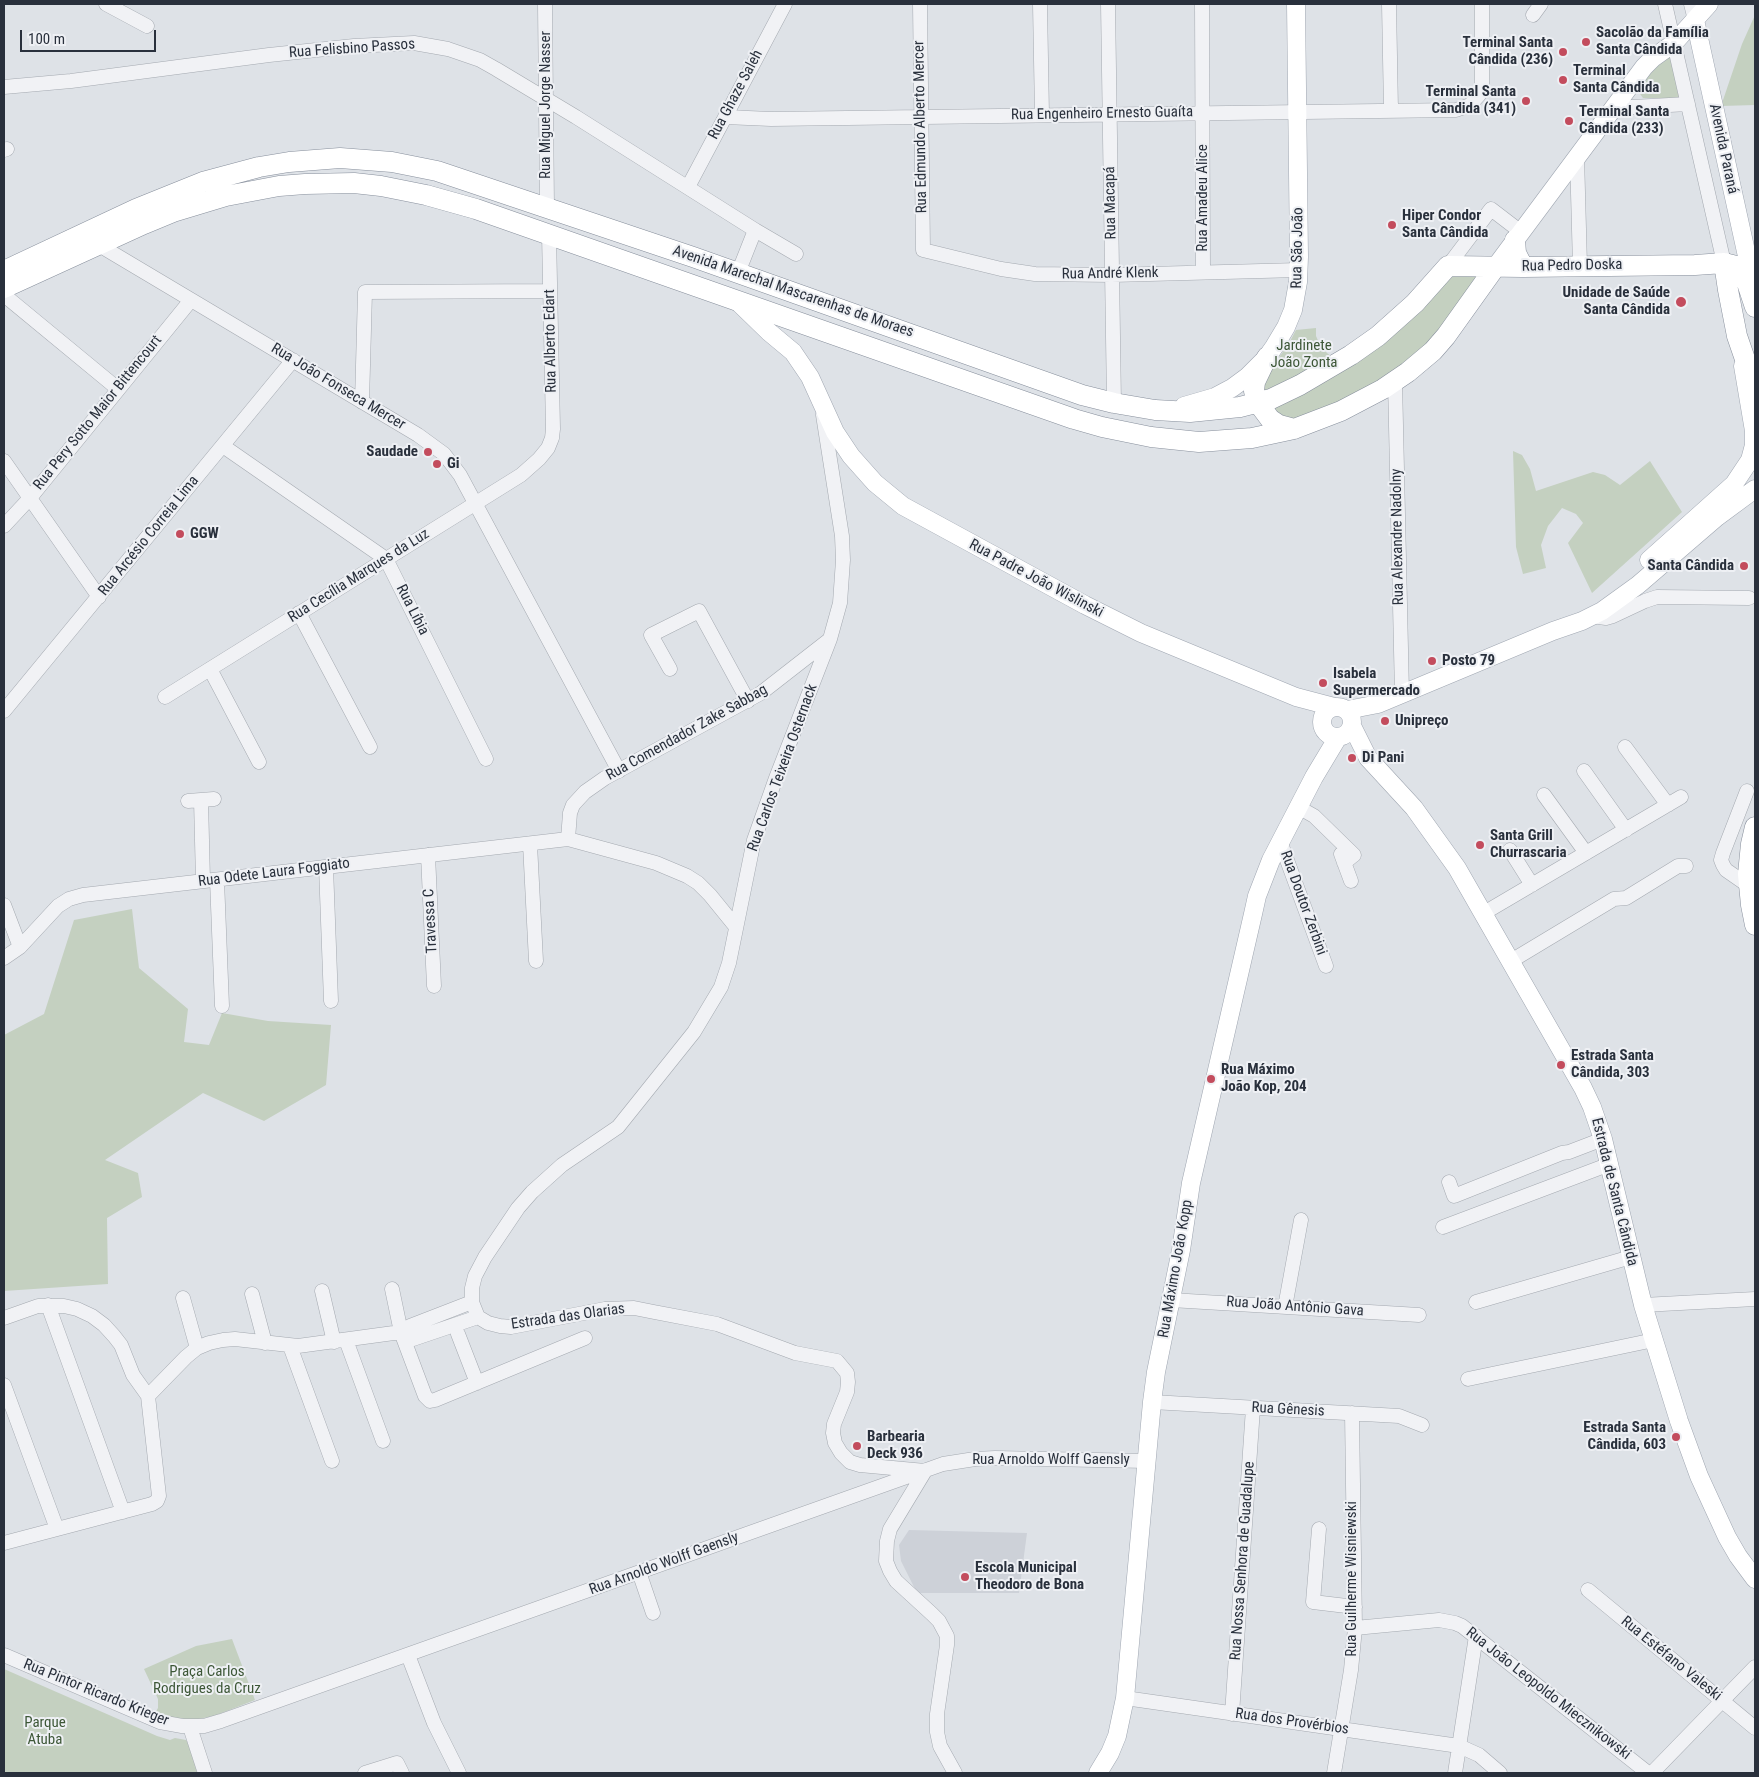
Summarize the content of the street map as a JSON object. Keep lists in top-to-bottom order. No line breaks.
{"streets":{"highway":["Avenida Paraná","Rua Pedro Doska","Avenida Marechal Mascarenhas de Moraes"],"main road":["Rua São João","Rua Padre João Wislinski","Estrada de Santa Cândida","Rua Máximo João Kopp"],"street":["Rua Felisbino Passos","Rua Ghaze Saleh","Rua Miguel Jorge Nasser","Rua Engenheiro Ernesto Guaíta","Rua Edmundo Alberto Mercer","Rua Amadeu Alice","Rua Macapá","Rua André Klenk","Rua Alberto Edart","Rua João Fonseca Mercer","Rua Pery Sotto Maior Bittencourt","Rua Arcésio Correia Lima","Rua Alexandre Nadolny","Rua Cecília Marques da Luz","Rua Líbia","Rua Comendador Zake Sabbag","Rua Carlos Teixeira Osternack","Rua Odete Laura Foggiato","Rua Doutor Zerbini","Travessa C","Rua João Antônio Gava","Estrada das Olarias","Rua Gênesis","Rua Arnoldo Wolff Gaensly","Rua Nossa Senhora de Guadalupe","Rua Guilherme Wisniewski","Rua Estéfano Valeski","Rua Pintor Ricardo Krieger","Rua João Leopoldo Miecznikowski","Rua dos Provérbios"]},"crossings":[["Rua Felisbino Passos","Rua Ghaze Saleh"],["Rua Felisbino Passos","Rua Miguel Jorge Nasser"],["Rua Ghaze Saleh","Rua Engenheiro Ernesto Guaíta"],["Rua Miguel Jorge Nasser","Avenida Marechal Mascarenhas de Moraes"],["Rua Engenheiro Ernesto Guaíta","Rua Edmundo Alberto Mercer"],["Rua Engenheiro Ernesto Guaíta","Rua Amadeu Alice"],["Rua Engenheiro Ernesto Guaíta","Rua Macapá"],["Rua Engenheiro Ernesto Guaíta","Rua São João"],["Rua Edmundo Alberto Mercer","Rua André Klenk"],["Avenida Paraná","Rua Pedro Doska"],["Avenida Paraná","Avenida Marechal Mascarenhas de Moraes"],["Avenida Paraná","Rua Padre João Wislinski"],["Rua Amadeu Alice","Rua André Klenk"],["Rua Macapá","Rua André Klenk"],["Rua Macapá","Avenida Marechal Mascarenhas de Moraes"],["Rua São João","Rua André Klenk"],["Rua São João","Avenida Marechal Mascarenhas de Moraes"],["Rua Pedro Doska","Avenida Marechal Mascarenhas de Moraes"],["Avenida Marechal Mascarenhas de Moraes","Rua Alberto Edart"],["Avenida Marechal Mascarenhas de Moraes","Rua João Fonseca Mercer"],["Avenida Marechal Mascarenhas de Moraes","Rua Alexandre Nadolny"],["Rua Alberto Edart","Rua Cecília Marques da Luz"],["Rua João Fonseca Mercer","Rua Pery Sotto Maior Bittencourt"],["Rua João Fonseca Mercer","Rua Arcésio Correia Lima"],["Rua João Fonseca Mercer","Rua Cecília Marques da Luz"],["Rua João Fonseca Mercer","Rua Comendador Zake Sabbag"],["Rua Arcésio Correia Lima","Rua Líbia"],["Rua Alexandre Nadolny","Rua Padre João Wislinski"],["Rua Cecília Marques da Luz","Rua Líbia"],["Rua Padre João Wislinski","Estrada de Santa Cândida"],["Rua Padre João Wislinski","Rua Máximo João Kopp"],["Rua Comendador Zake Sabbag","Rua Carlos Teixeira Osternack"],["Rua Comendador Zake Sabbag","Rua Odete Laura Foggiato"],["Rua Odete Laura Foggiato","Travessa C"],["Rua Doutor Zerbini","Rua Máximo João Kopp"],["Estrada de Santa Cândida","Rua Máximo João Kopp"],["Rua Máximo João Kopp","Rua João Antônio Gava"],["Rua Máximo João Kopp","Rua Gênesis"],["Rua Máximo João Kopp","Rua Arnoldo Wolff Gaensly"],["Rua Máximo João Kopp","Rua dos Provérbios"],["Estrada das Olarias","Rua Arnoldo Wolff Gaensly"],["Rua Gênesis","Rua Nossa Senhora de Guadalupe"],["Rua Gênesis","Rua Guilherme Wisniewski"],["Rua Arnoldo Wolff Gaensly","Rua Pintor Ricardo Krieger"],["Rua Nossa Senhora de Guadalupe","Rua dos Provérbios"],["Rua Guilherme Wisniewski","Rua João Leopoldo Miecznikowski"],["Rua Guilherme Wisniewski","Rua dos Provérbios"]],"parks":["Jardinete João Zonta","Praça Carlos Rodrigues da Cruz","Parque Atuba"],"places":["Sacolão da Família Santa Cândida","Terminal Santa Cândida (236)","Terminal Santa Cândida","Terminal Santa Cândida (341)","Terminal Santa Cândida (233)","Hiper Condor Santa Cândida","Unidade de Saúde Santa Cândida","Saudade","Gi","GGW","Santa Cândida","Posto 79","Isabela Supermercado","Unipreço","Di Pani","Santa Grill Churrascaria","Estrada Santa Cândida, 303","Rua Máximo João Kop, 204","Estrada Santa Cândida, 603","Barbearia Deck 936","Escola Municipal Theodoro de Bona"],"scale_bar":"100 m"}
